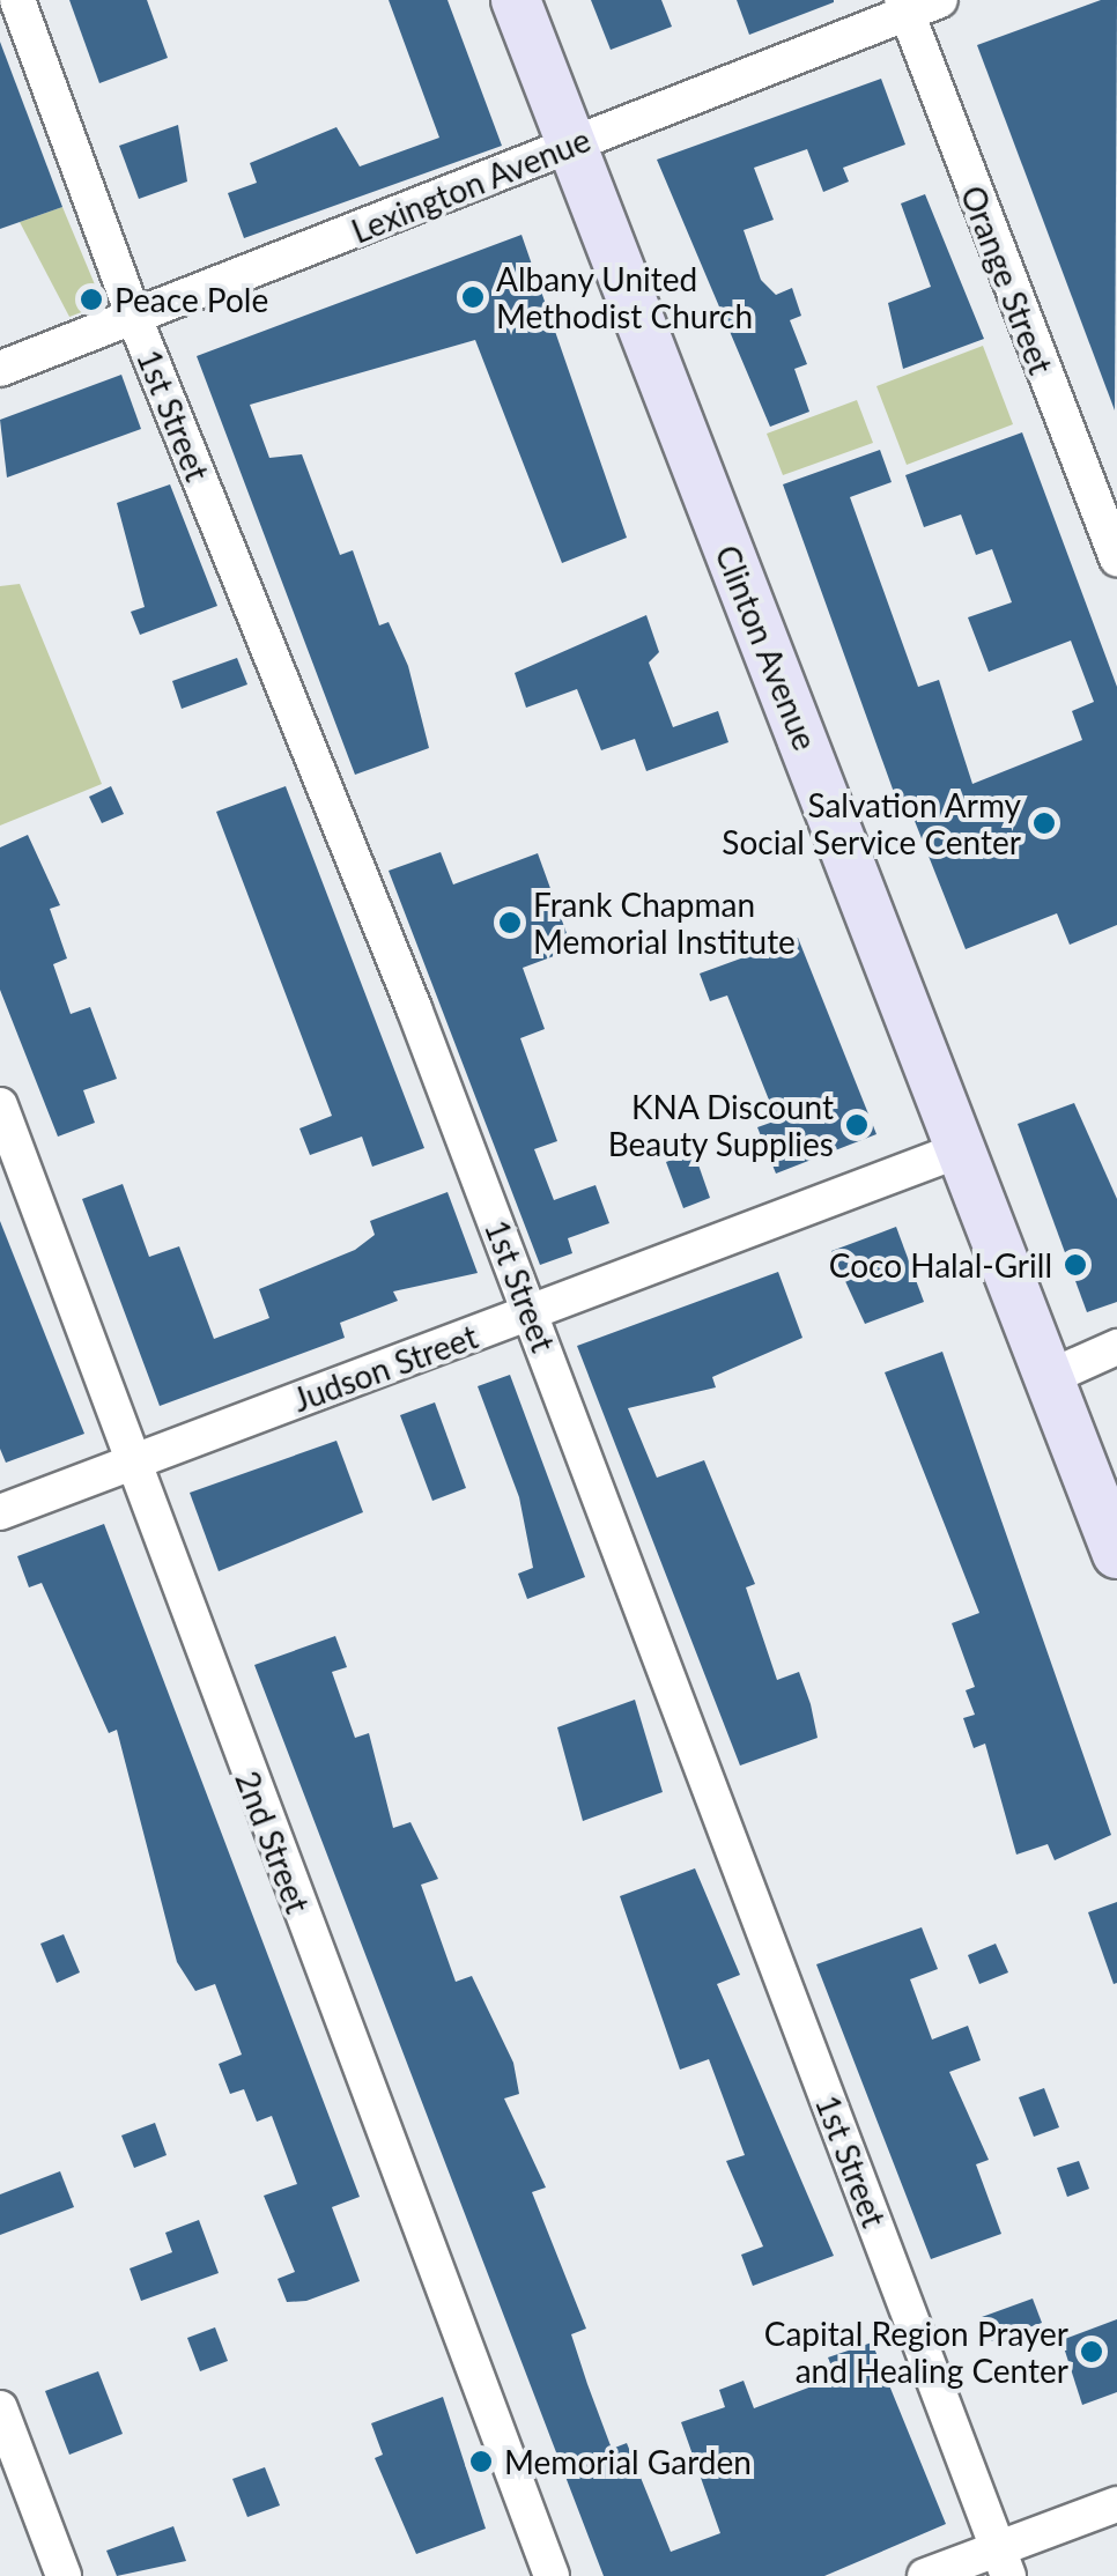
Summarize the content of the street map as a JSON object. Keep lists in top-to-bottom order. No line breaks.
{"streets":{"street":["Lexington Avenue","Orange Street","1st Street","Clinton Avenue","Judson Street","2nd Street"]},"crossings":[["Lexington Avenue","Orange Street"],["Lexington Avenue","1st Street"],["Lexington Avenue","Clinton Avenue"],["1st Street","Judson Street"],["Clinton Avenue","Judson Street"],["Judson Street","2nd Street"]],"places":["Albany United Methodist Church","Peace Pole","Salvation Army Social Service Center","Frank Chapman Memorial Institute","KNA Discount Beauty Supplies","Coco Halal-Grill","Capital Region Prayer and Healing Center","Memorial Garden"]}
